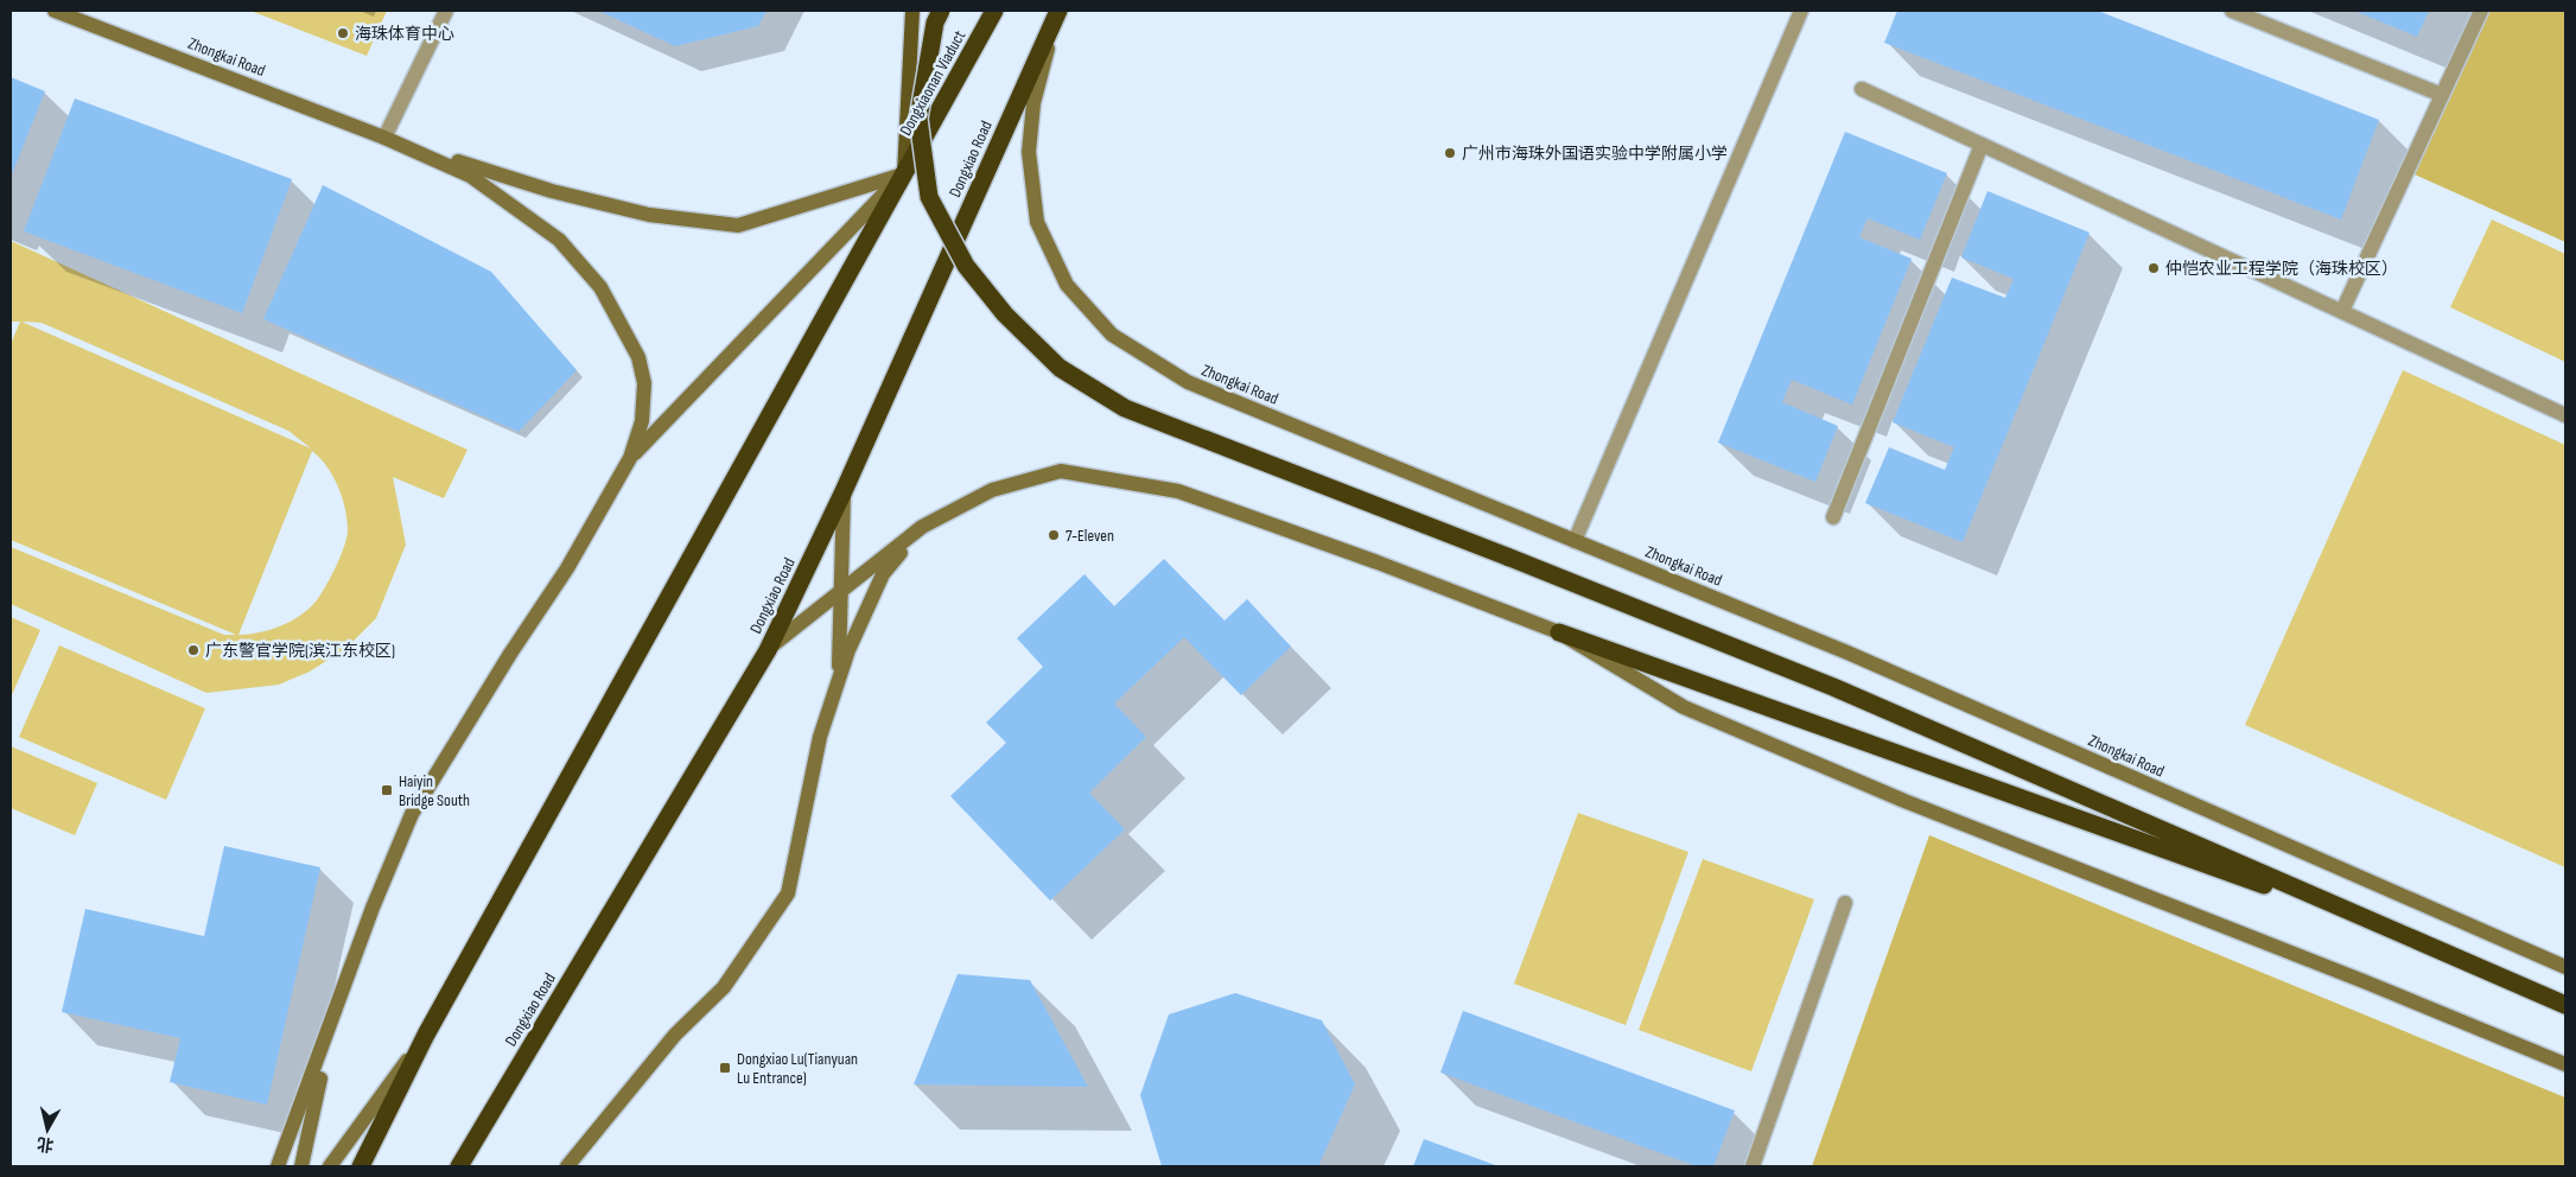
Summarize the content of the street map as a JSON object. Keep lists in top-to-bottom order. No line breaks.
{"streets":{"highway":["Dongxiaonan Viaduct","Dongxiao Road"],"main road":["Zhongkai Road"]},"crossings":[["Zhongkai Road","Dongxiao Road"]],"places":{"other":["海珠体育中心","广州市海珠外国语实验中学附属小学","仲恺农业工程学院（海珠校区）","7-Eleven","广东警官学院(滨江东校区)"],"transit":["Haiyin Bridge South","Dongxiao Lu(Tianyuan Lu Entrance)"]},"north":"bottom"}
